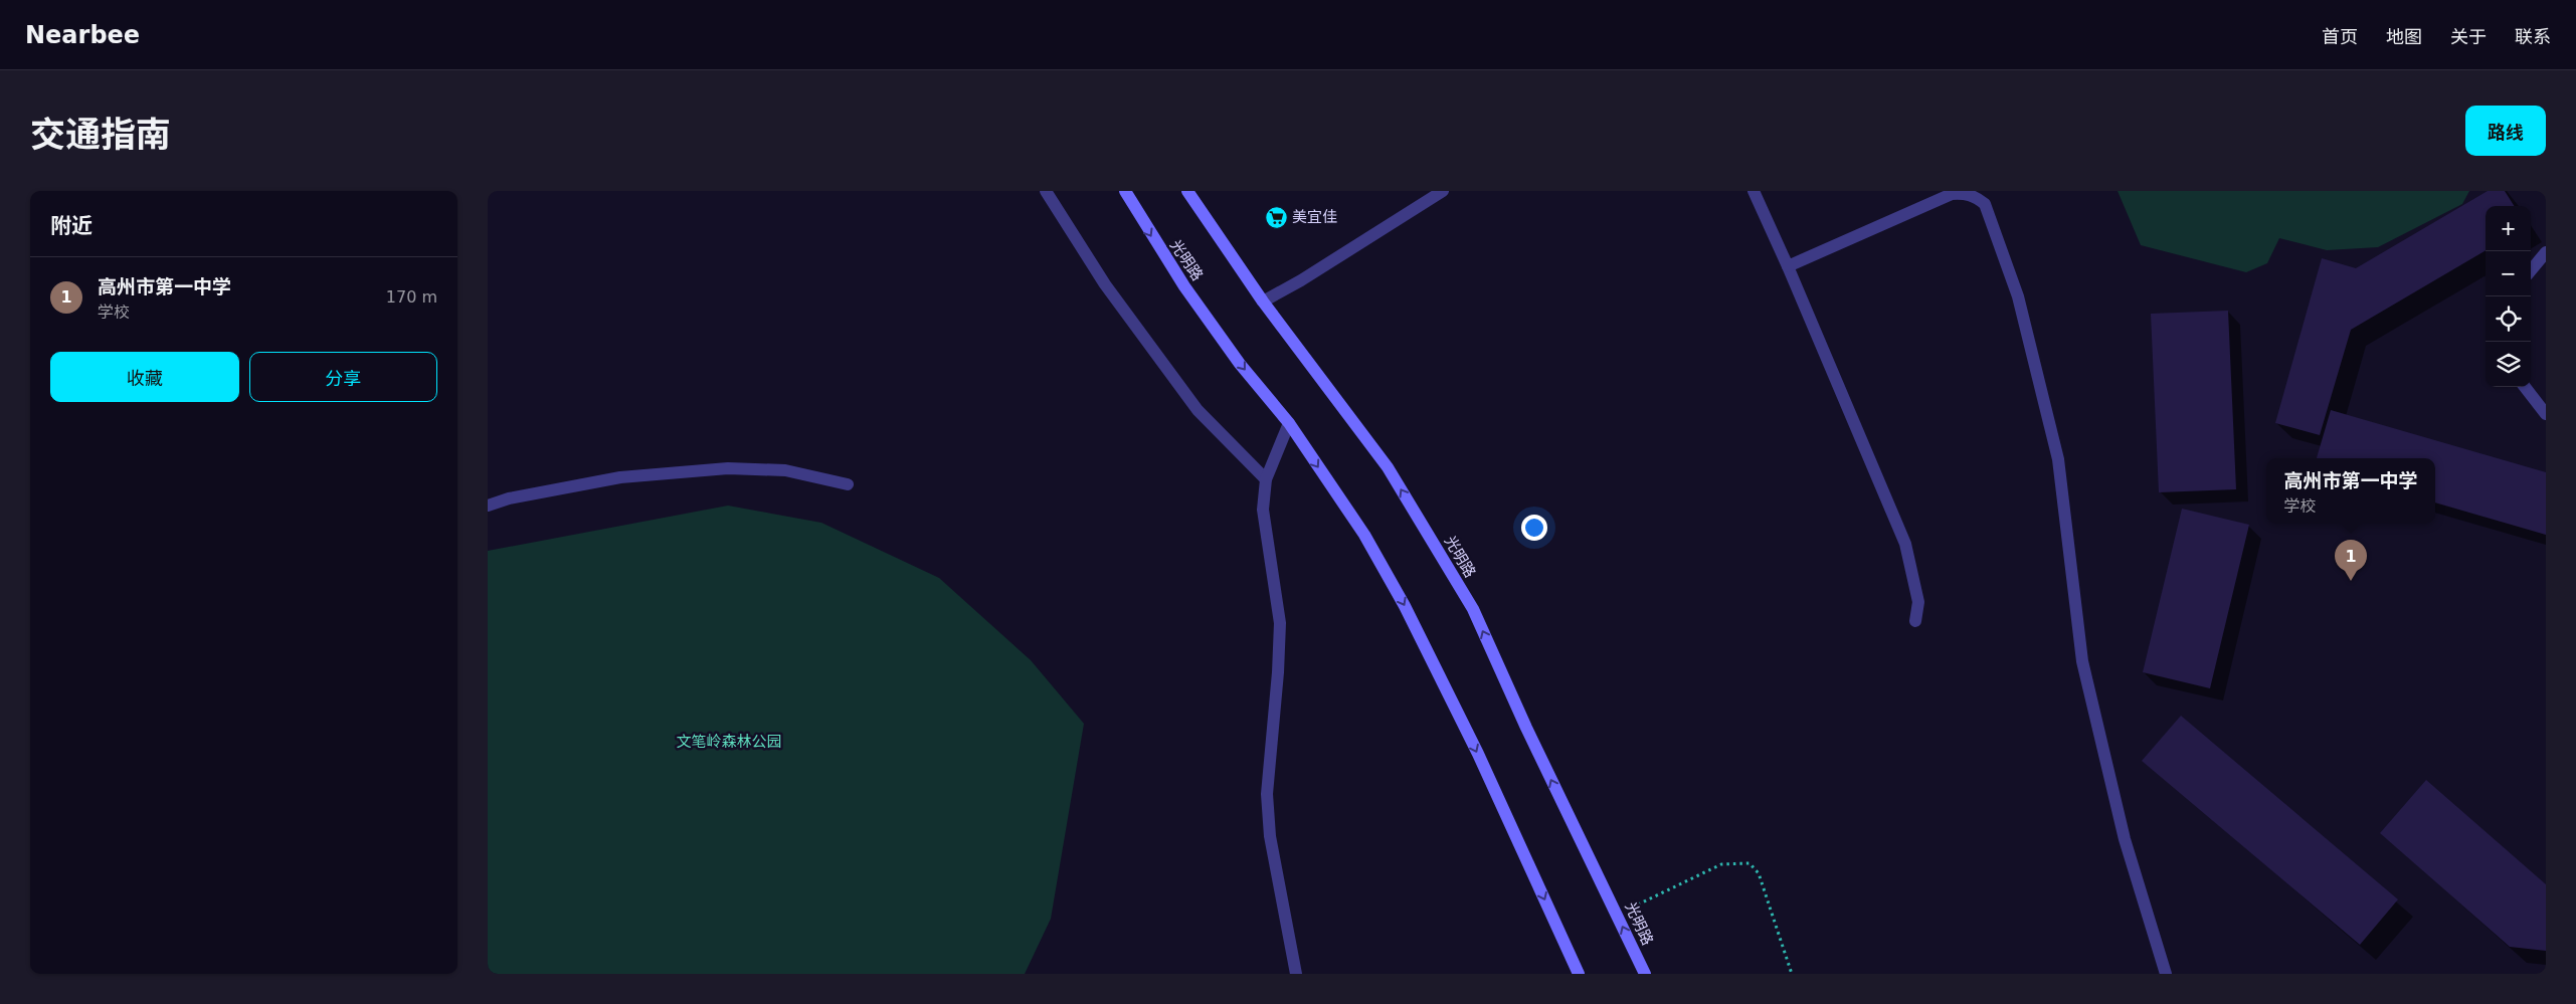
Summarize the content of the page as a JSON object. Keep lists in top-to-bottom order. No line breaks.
{"streets":{"main road":["光明路"]},"parks":["文笔岭森林公园"],"places":{"supermarket":["美宜佳"]},"page":{"header":"Nearbee","nav":["首页","地图","关于","联系"],"title":"交通指南","buttons":["路线",["收藏","分享"]],"heading":"附近","map_buttons":["+","−"],"list":[{"mark":"1","name":"高州市第一中学","note":"学校","value":"170 m"}],"popup":["高州市第一中学","学校"],"pins":"1"}}
